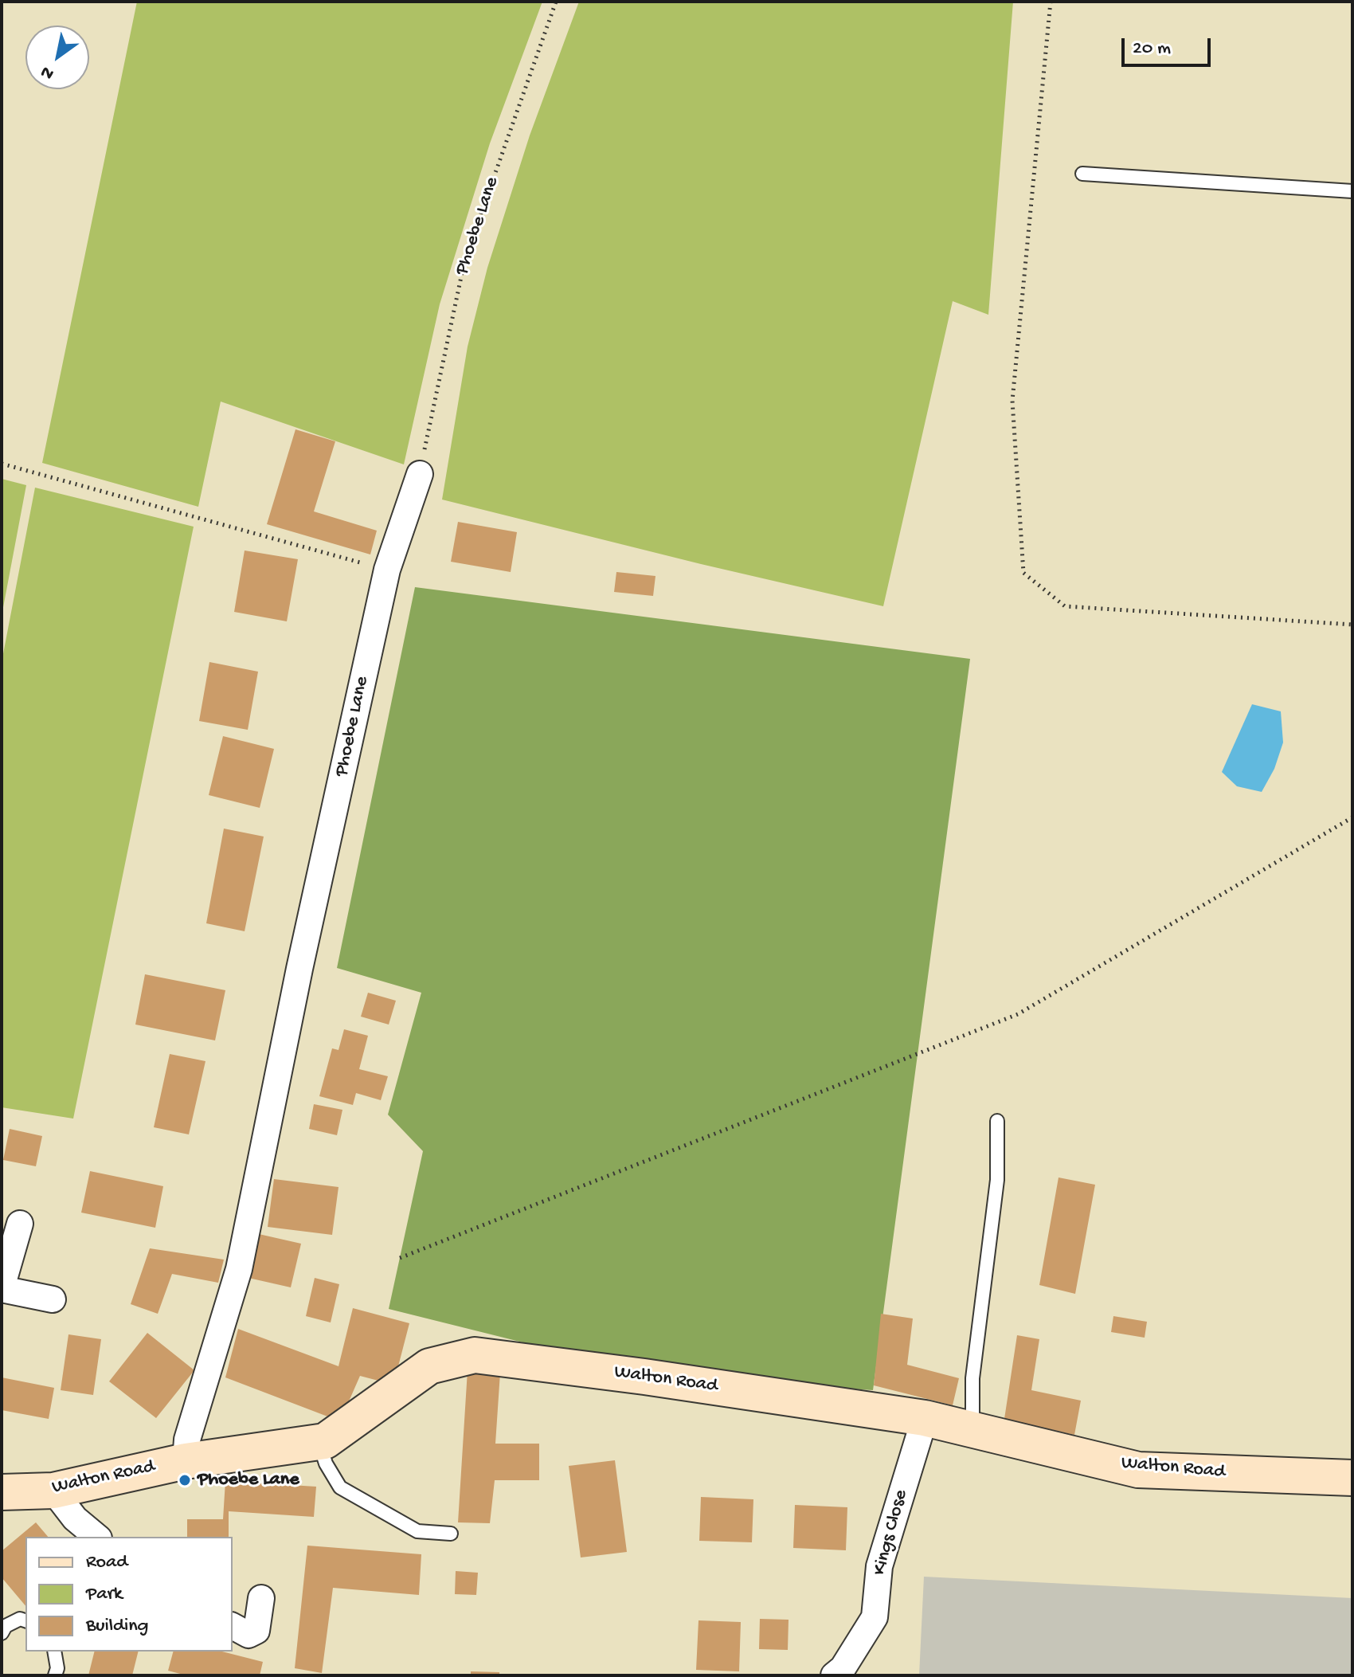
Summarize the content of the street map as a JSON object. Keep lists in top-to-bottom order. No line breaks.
{"streets":{"street":["Phoebe Lane","Walton Road","Kings Close"]},"crossings":[["Phoebe Lane","Walton Road"],["Walton Road","Kings Close"]],"places":["Phoebe Lane"],"legend":["Road","Park","Building"],"scale_bar":"20 m","north":"bottom left"}
